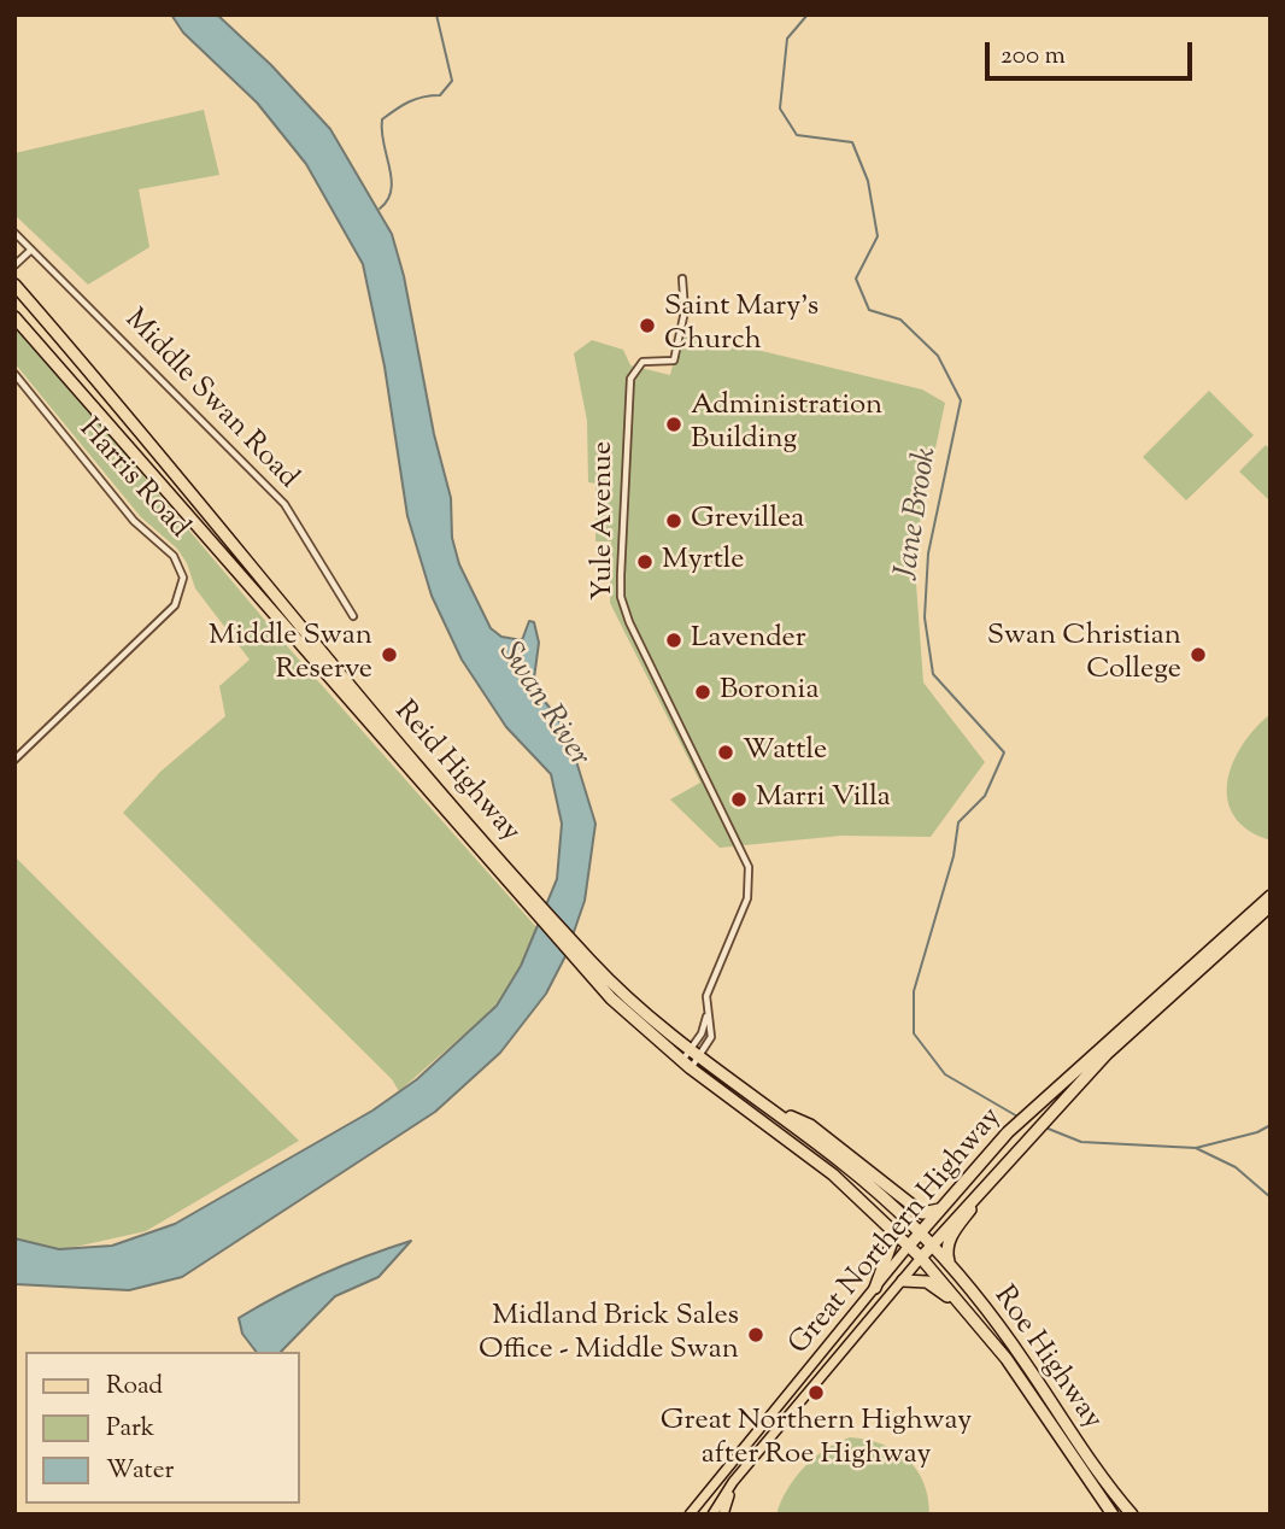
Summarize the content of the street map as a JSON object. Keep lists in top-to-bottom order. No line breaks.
{"streets":{"highway":["Reid Highway","Great Northern Highway","Roe Highway"],"street":["Middle Swan Road","Harris Road","Yule Avenue"]},"crossings":[["Yule Avenue","Reid Highway"],["Reid Highway","Great Northern Highway"],["Reid Highway","Roe Highway"],["Great Northern Highway","Roe Highway"]],"water":["Jane Brook","Swan River"],"places":["Saint Mary's Church","Administration Building","Grevillea","Myrtle","Lavender","Middle Swan Reserve","Swan Christian College","Boronia","Wattle","Marri Villa","Midland Brick Sales Office - Middle Swan","Great Northern Highway after Roe Highway"],"legend":["Road","Park","Water"],"scale_bar":"200 m"}
